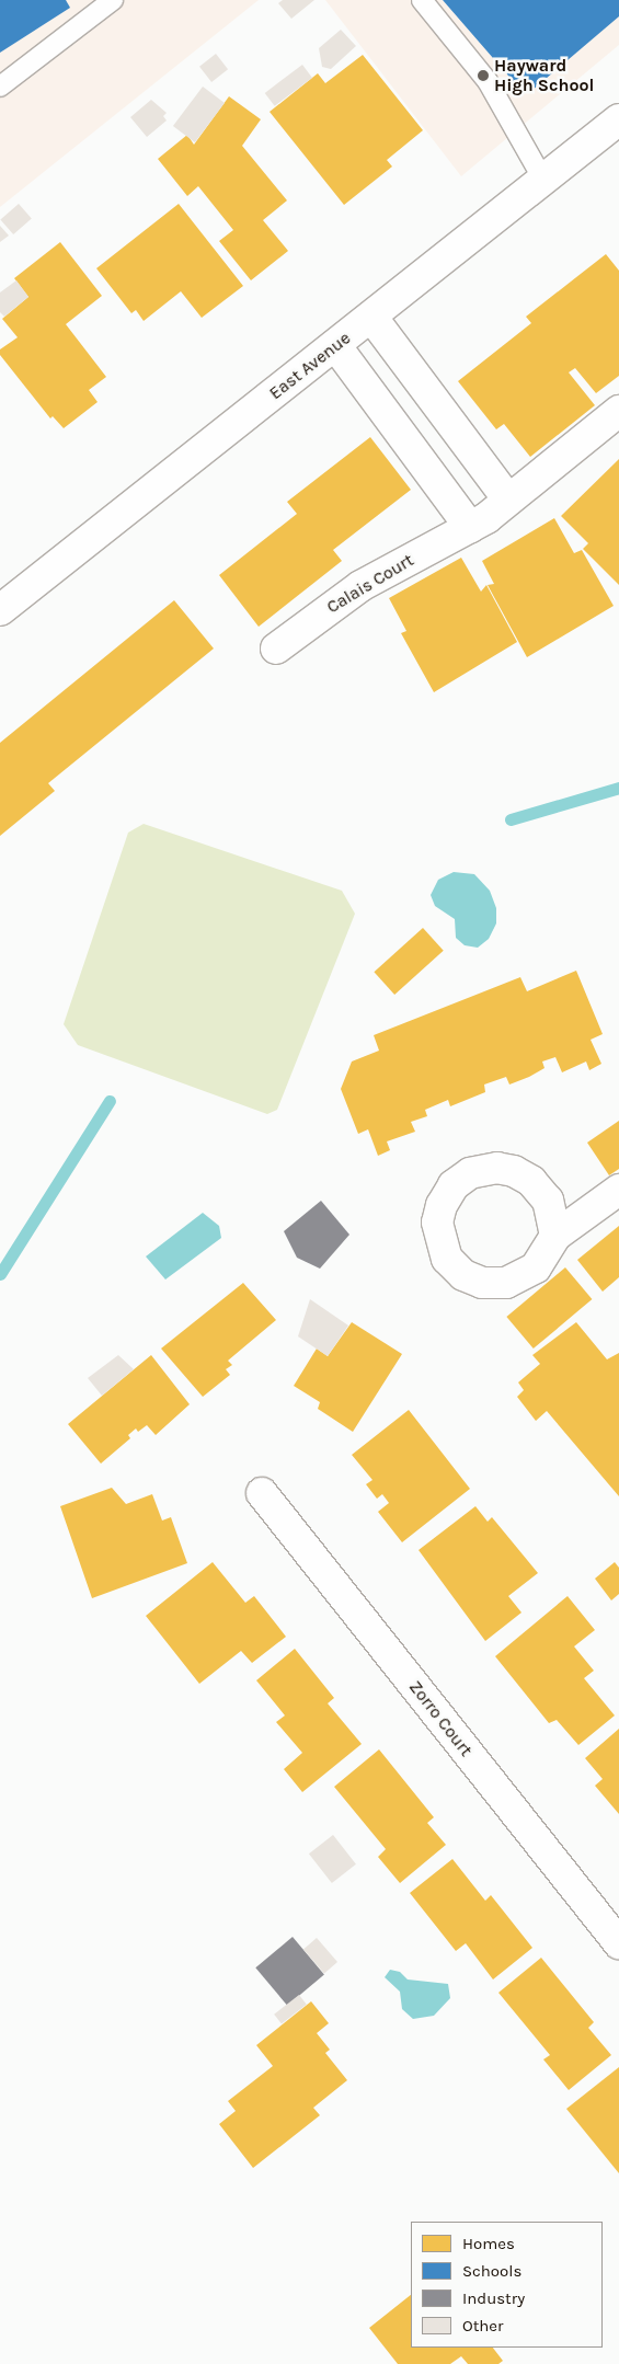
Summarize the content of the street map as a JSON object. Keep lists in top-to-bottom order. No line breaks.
{"streets":{"street":["East Avenue","Calais Court","Zorro Court"]},"places":["Hayward High School"],"legend":["Homes","Schools","Industry","Other"]}
